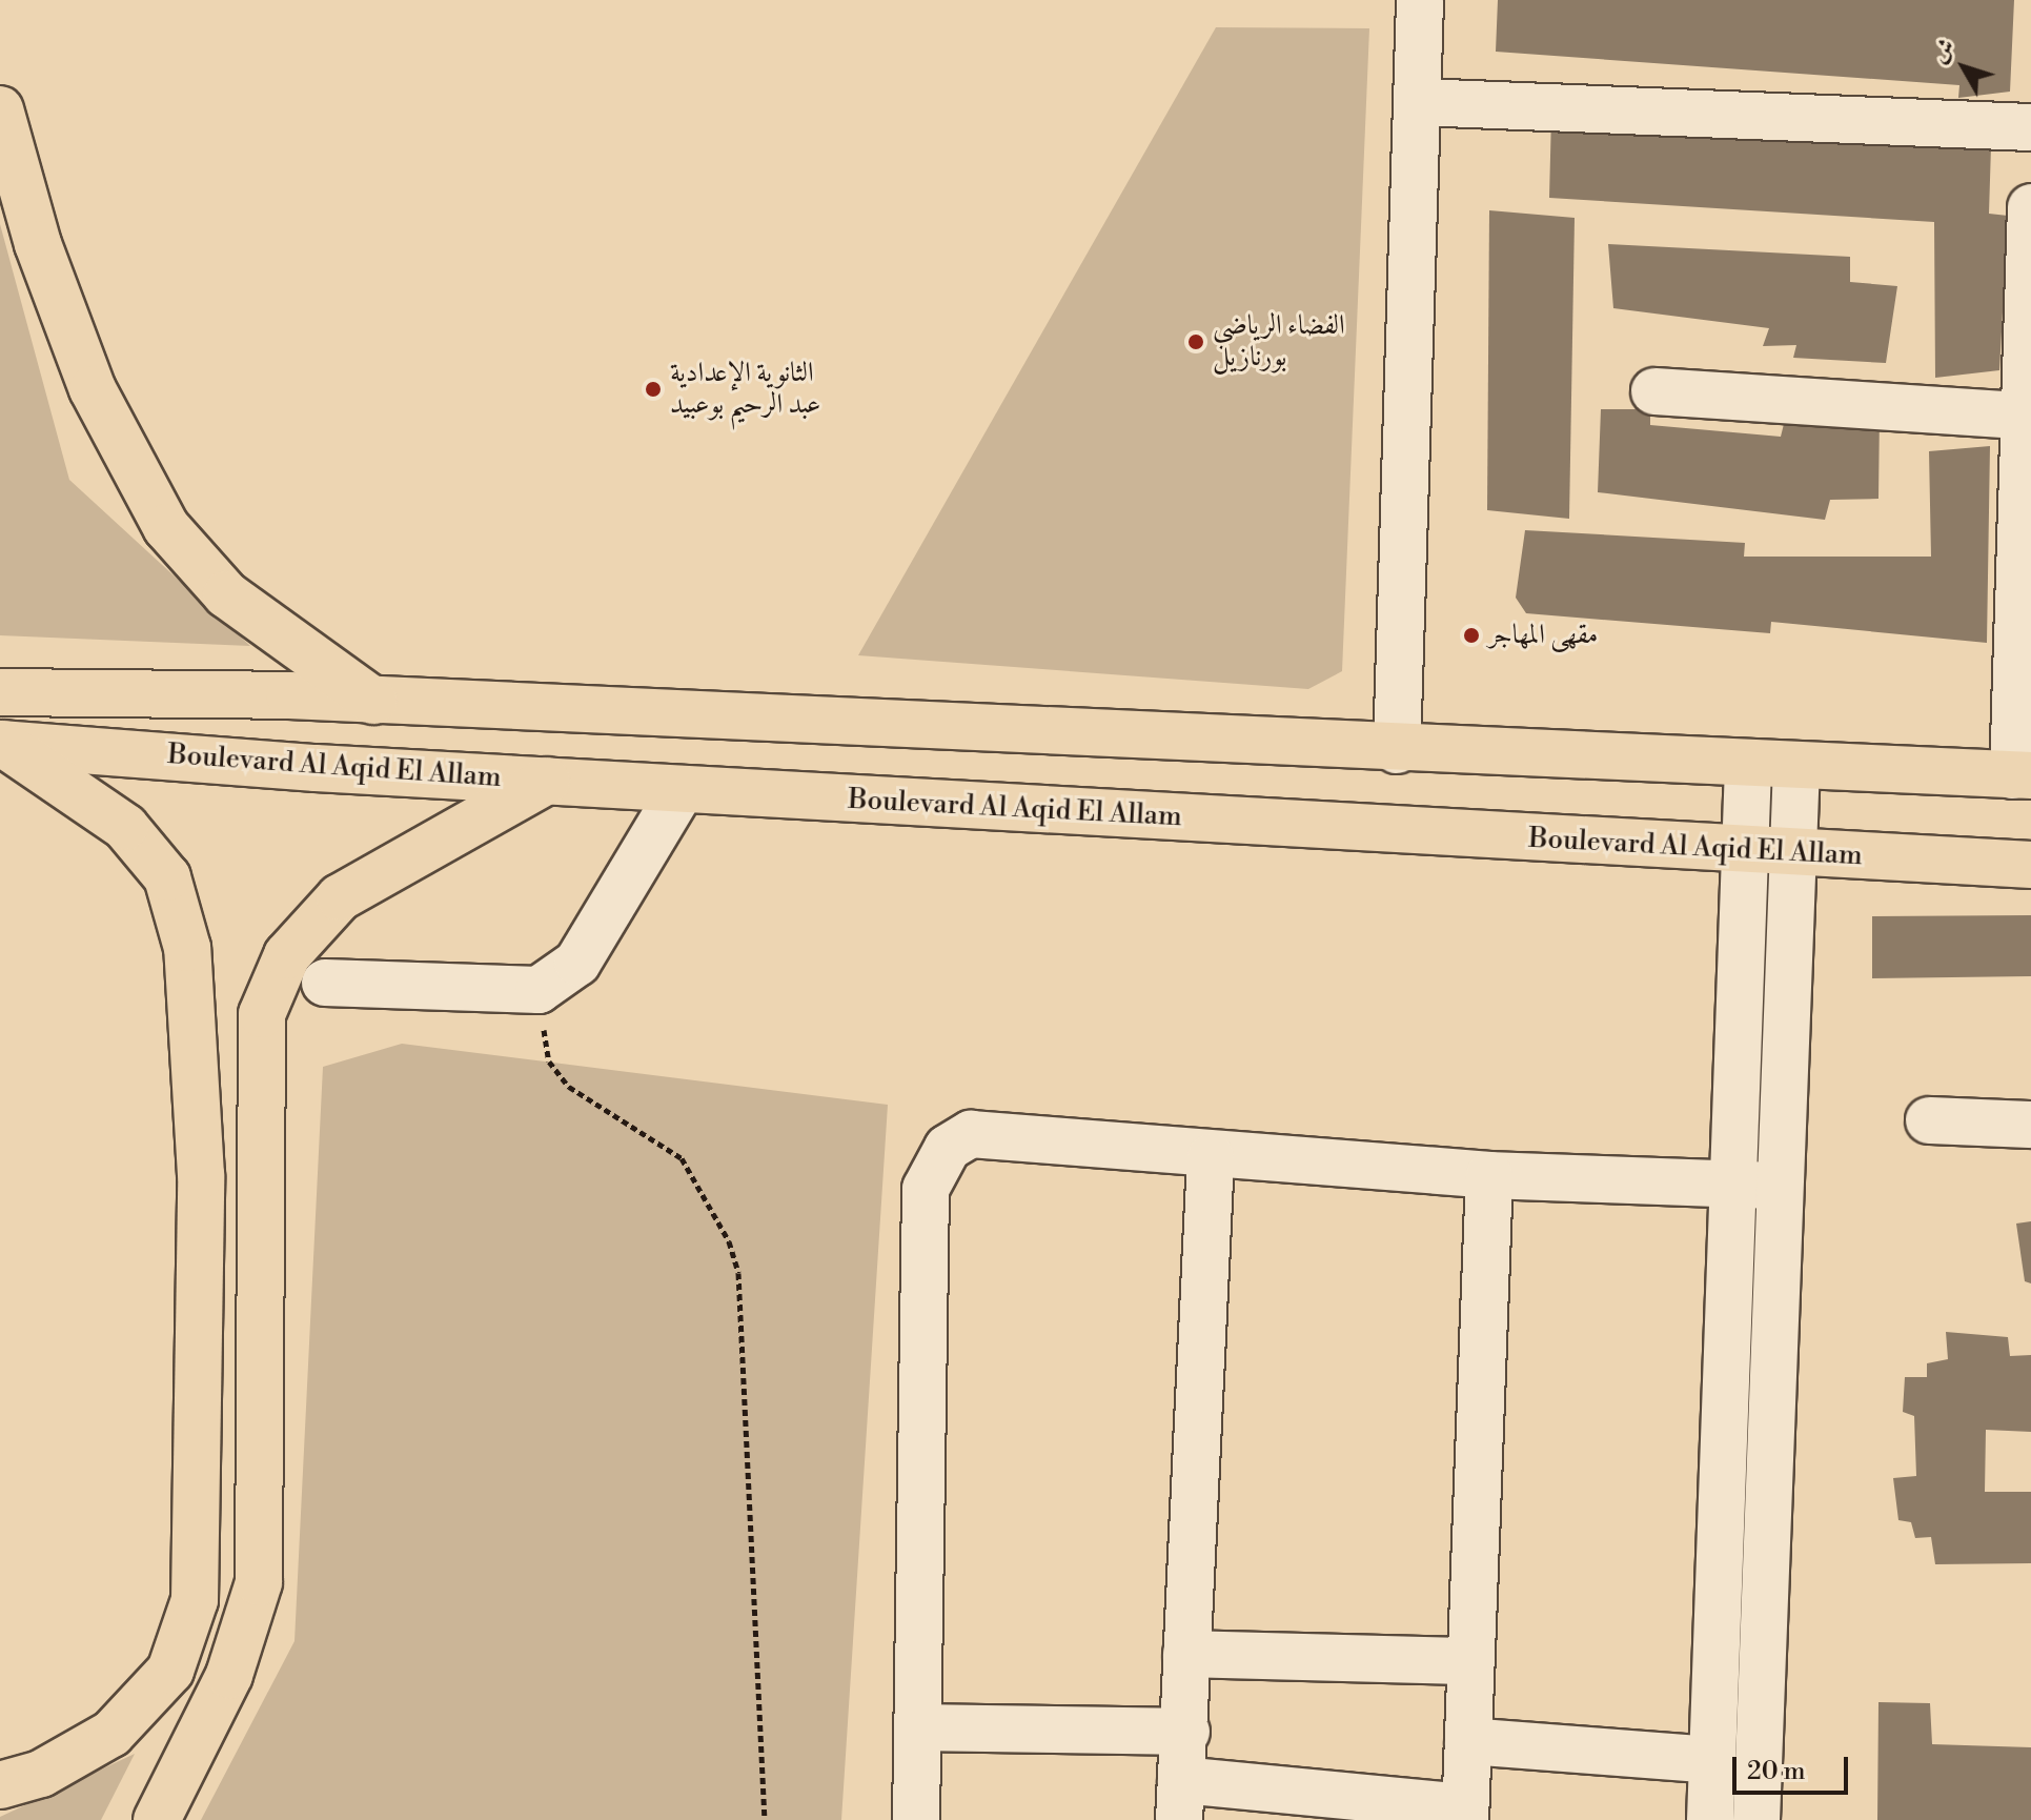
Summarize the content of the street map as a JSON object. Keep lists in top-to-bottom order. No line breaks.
{"streets":{"main road":["Boulevard Al Aqid El Allam"]},"places":["الفضاء الرياضي بورنازيل","الثانوية الإعدادية عبد الرحيم بوعبيد","مقهى المهاجر"],"scale_bar":"20 m","north":"top left"}
